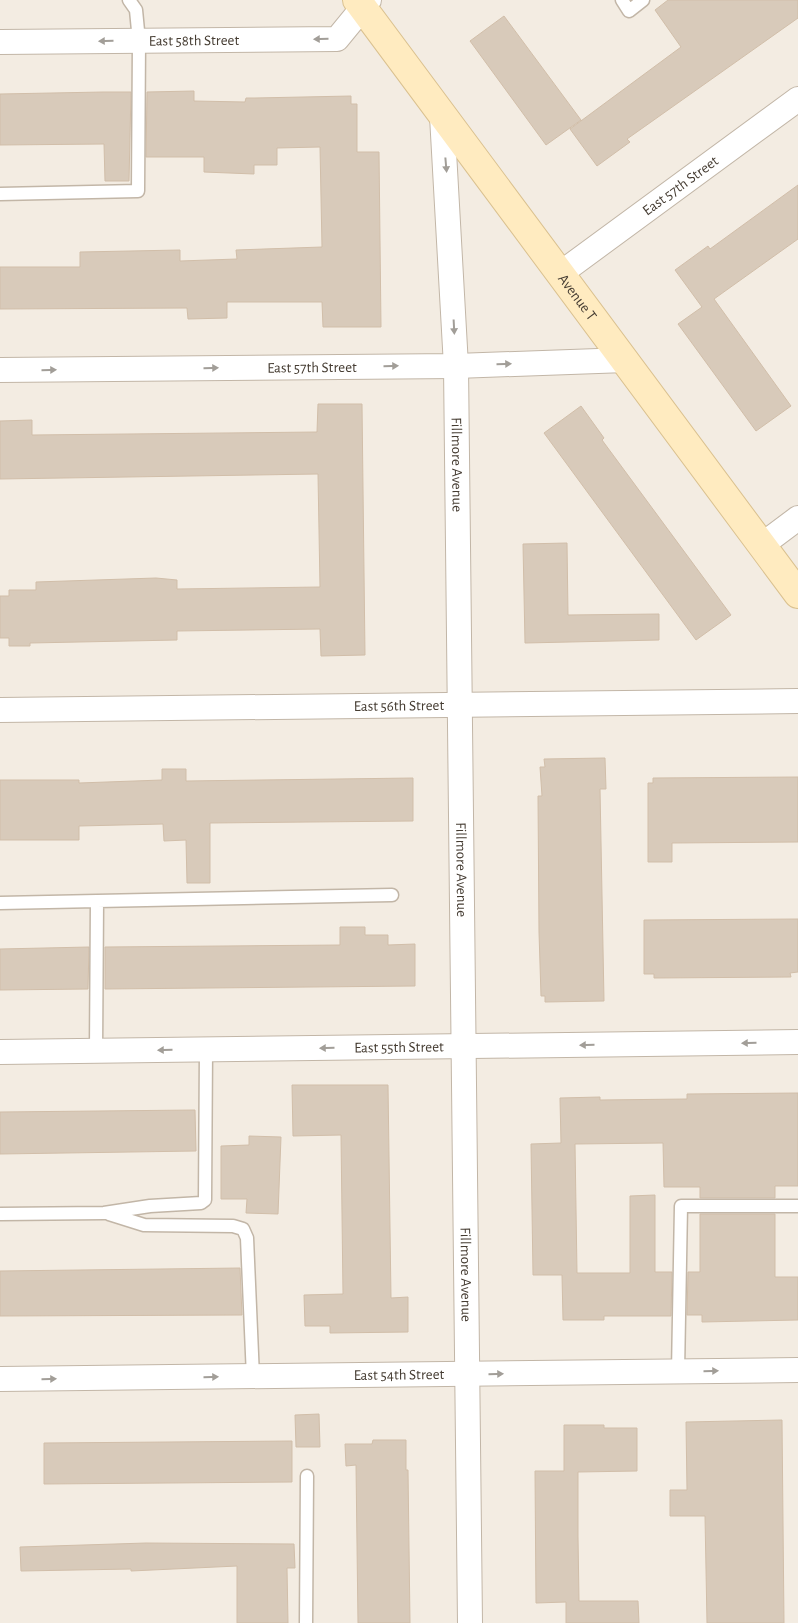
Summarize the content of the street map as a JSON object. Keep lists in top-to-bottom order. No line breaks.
{"streets":{"main road":["Avenue T"],"street":["East 58th Street","East 57th Street","Fillmore Avenue","East 56th Street","East 55th Street","East 54th Street"]},"crossings":[["East 58th Street","Avenue T"],["East 57th Street","Avenue T"],["East 57th Street","Fillmore Avenue"],["Avenue T","Fillmore Avenue"],["Fillmore Avenue","East 56th Street"],["Fillmore Avenue","East 55th Street"],["Fillmore Avenue","East 54th Street"]],"one_way":["East 58th Street","East 57th Street","East 55th Street","East 54th Street"]}
